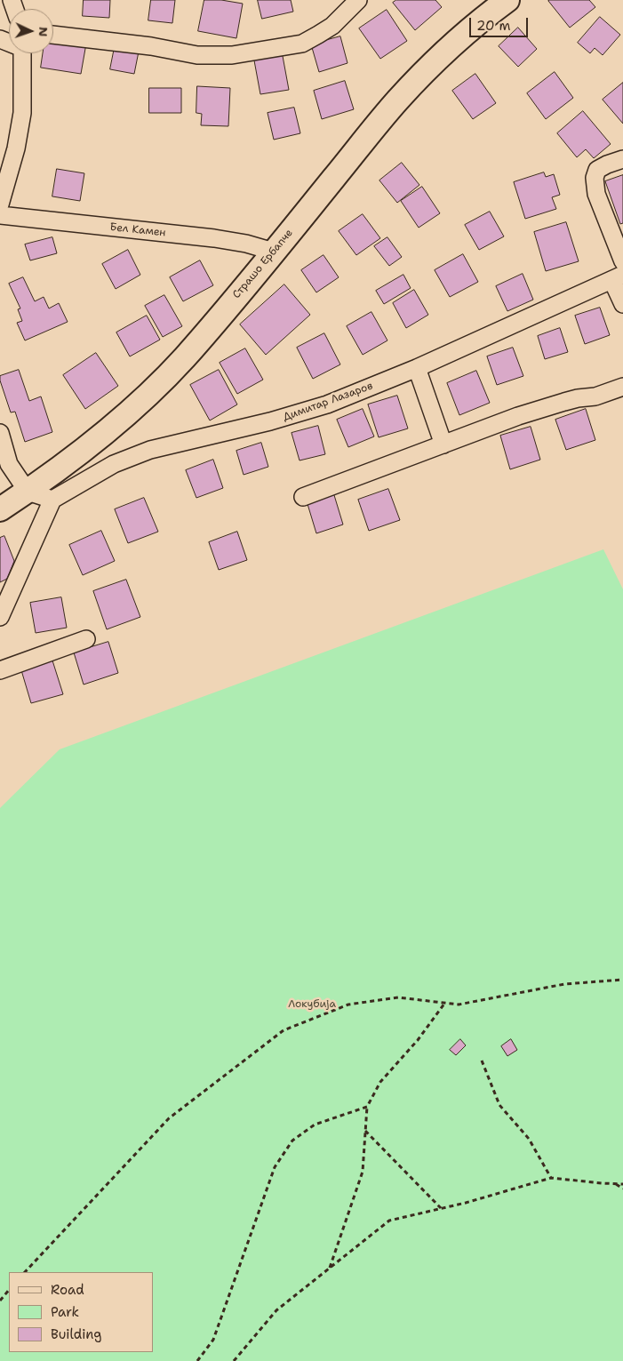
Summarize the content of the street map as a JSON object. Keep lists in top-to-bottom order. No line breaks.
{"streets":{"main road":["Страшо Ербапче"],"street":["Бел Камен","Димитар Лазаров"]},"crossings":[["Бел Камен","Страшо Ербапче"]],"parks":["Локубија"],"legend":["Road","Park","Building"],"scale_bar":"20 m","north":"right"}
